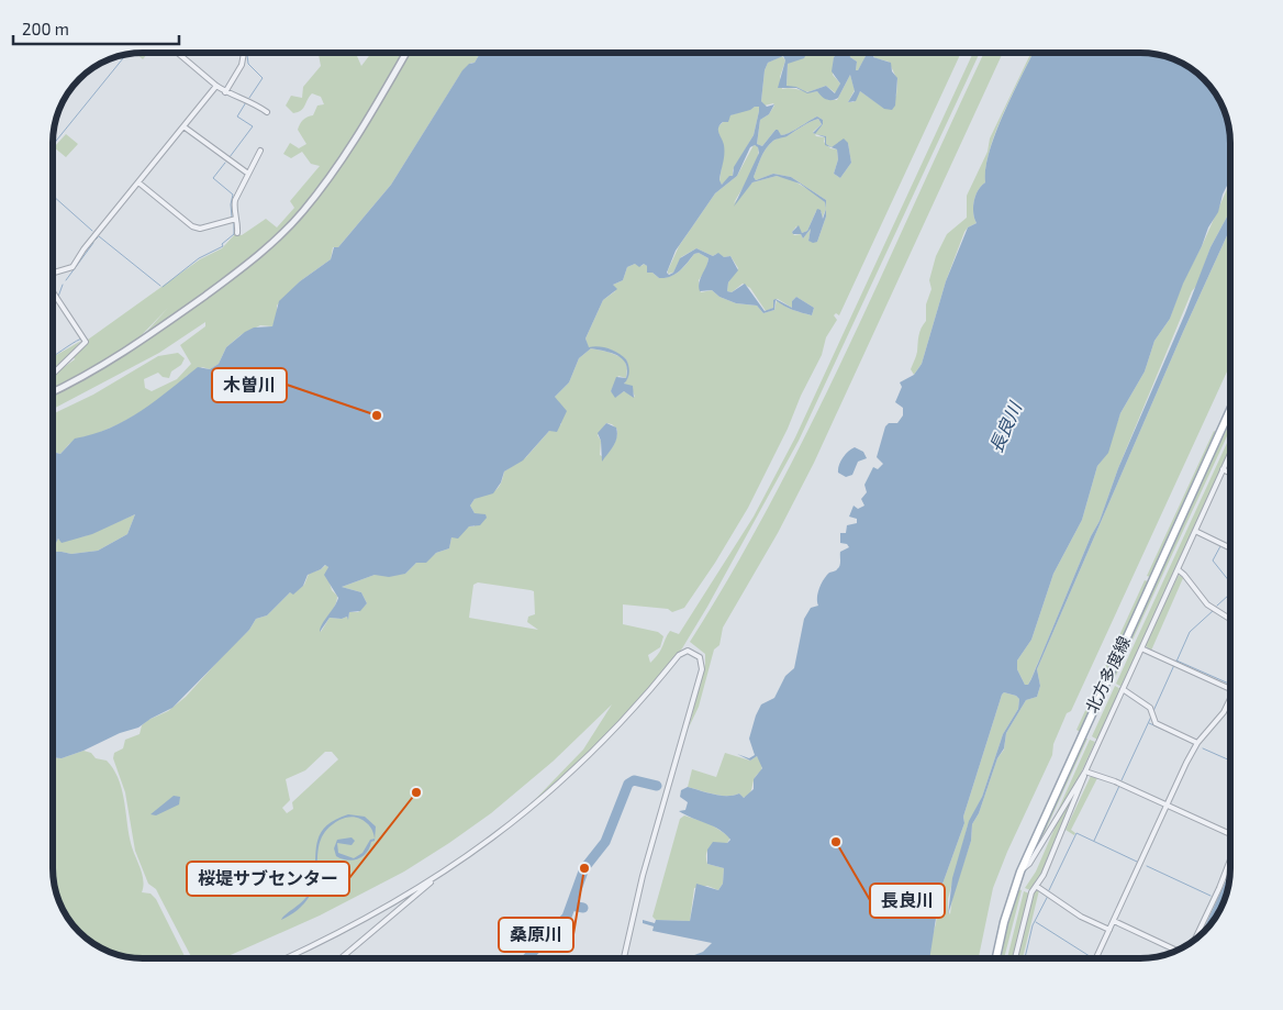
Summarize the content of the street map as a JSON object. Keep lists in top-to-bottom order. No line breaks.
{"streets":{"main road":["北方多度線"]},"water":["長良川"],"places":["木曽川","桜堤サブセンター","長良川","桑原川"],"scale_bar":"200 m"}
